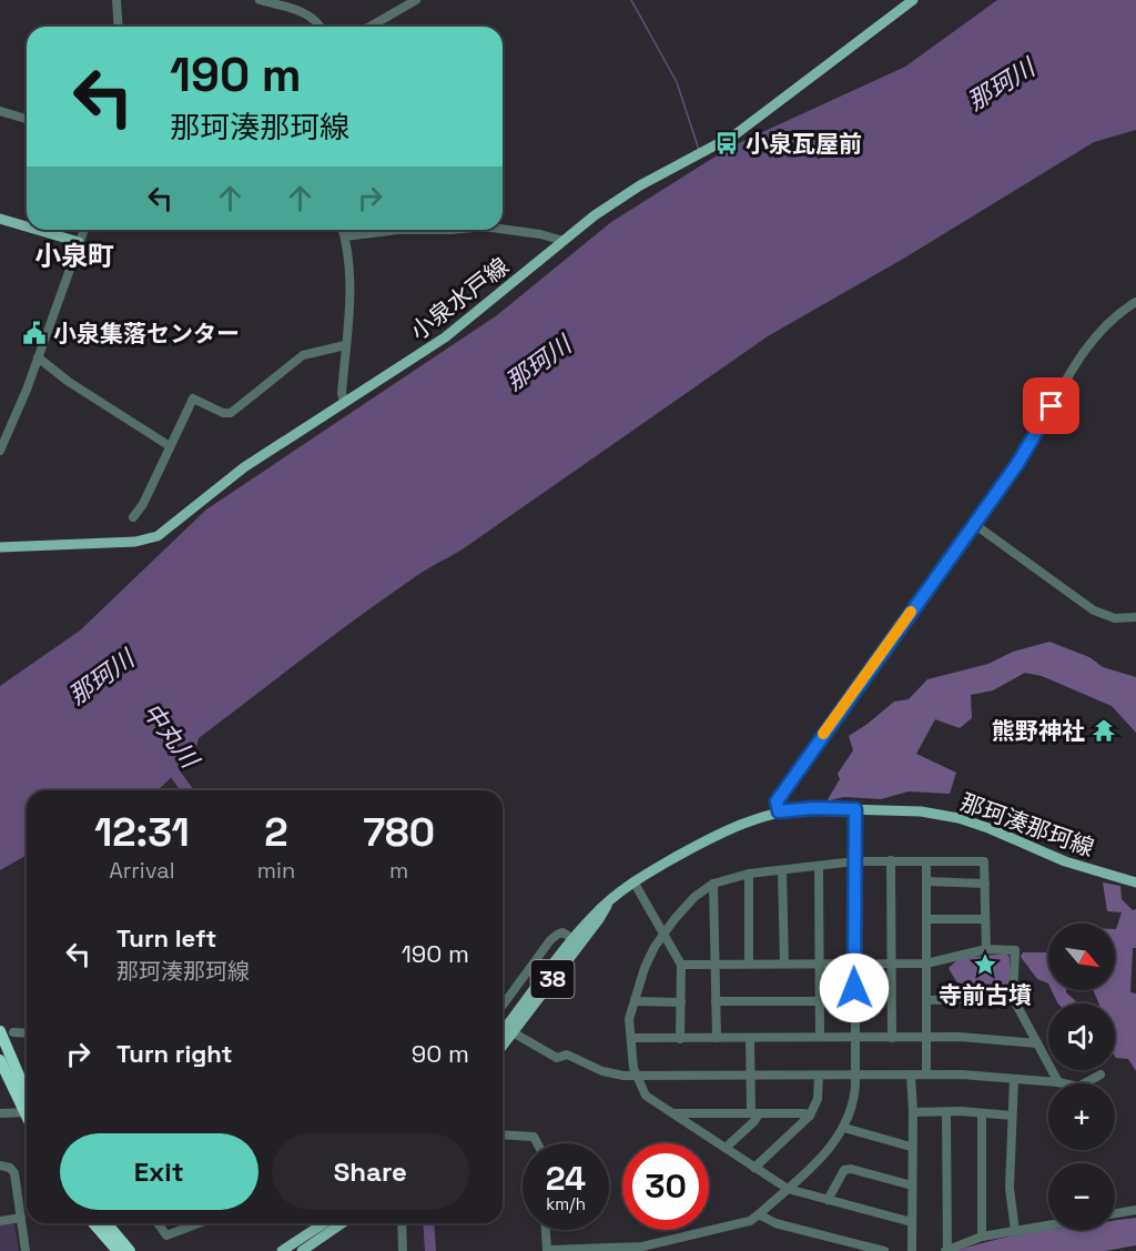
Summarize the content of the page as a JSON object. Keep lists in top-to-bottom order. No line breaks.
{"streets":{"main road":["小泉水戸線","那珂湊那珂線","38"]},"districts":["小泉町"],"water":["那珂川","中丸川"],"places":{"bus stop":["小泉瓦屋前"],"public building":["小泉集落センター"],"temple":["熊野神社"],"place":["寺前古墳"]},"north":"bottom right","page":{"turn":["190 m","那珂湊那珂線"],"eta":["12:31","Arrival","2","min","780","m"],"list":[{"name":"Turn left","note":"那珂湊那珂線","value":"190 m"},{"name":"Turn right","value":"90 m"}],"map_buttons":["+","−"],"buttons":["Exit","Share"],"speed":"24 km/h","limit":"30"}}
